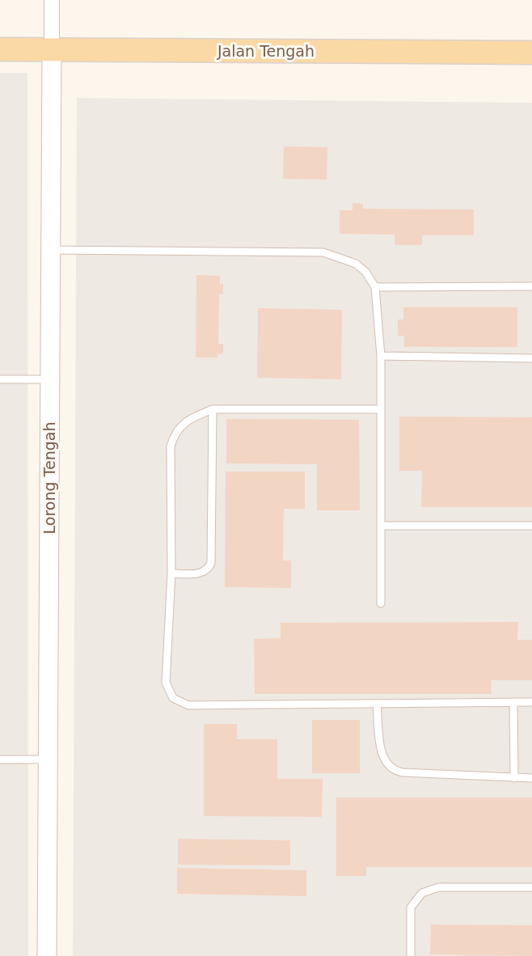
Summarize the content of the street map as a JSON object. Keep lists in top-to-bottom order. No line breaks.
{"streets":{"main road":["Jalan Tengah"],"street":["Lorong Tengah"]},"crossings":[["Jalan Tengah","Lorong Tengah"]]}
